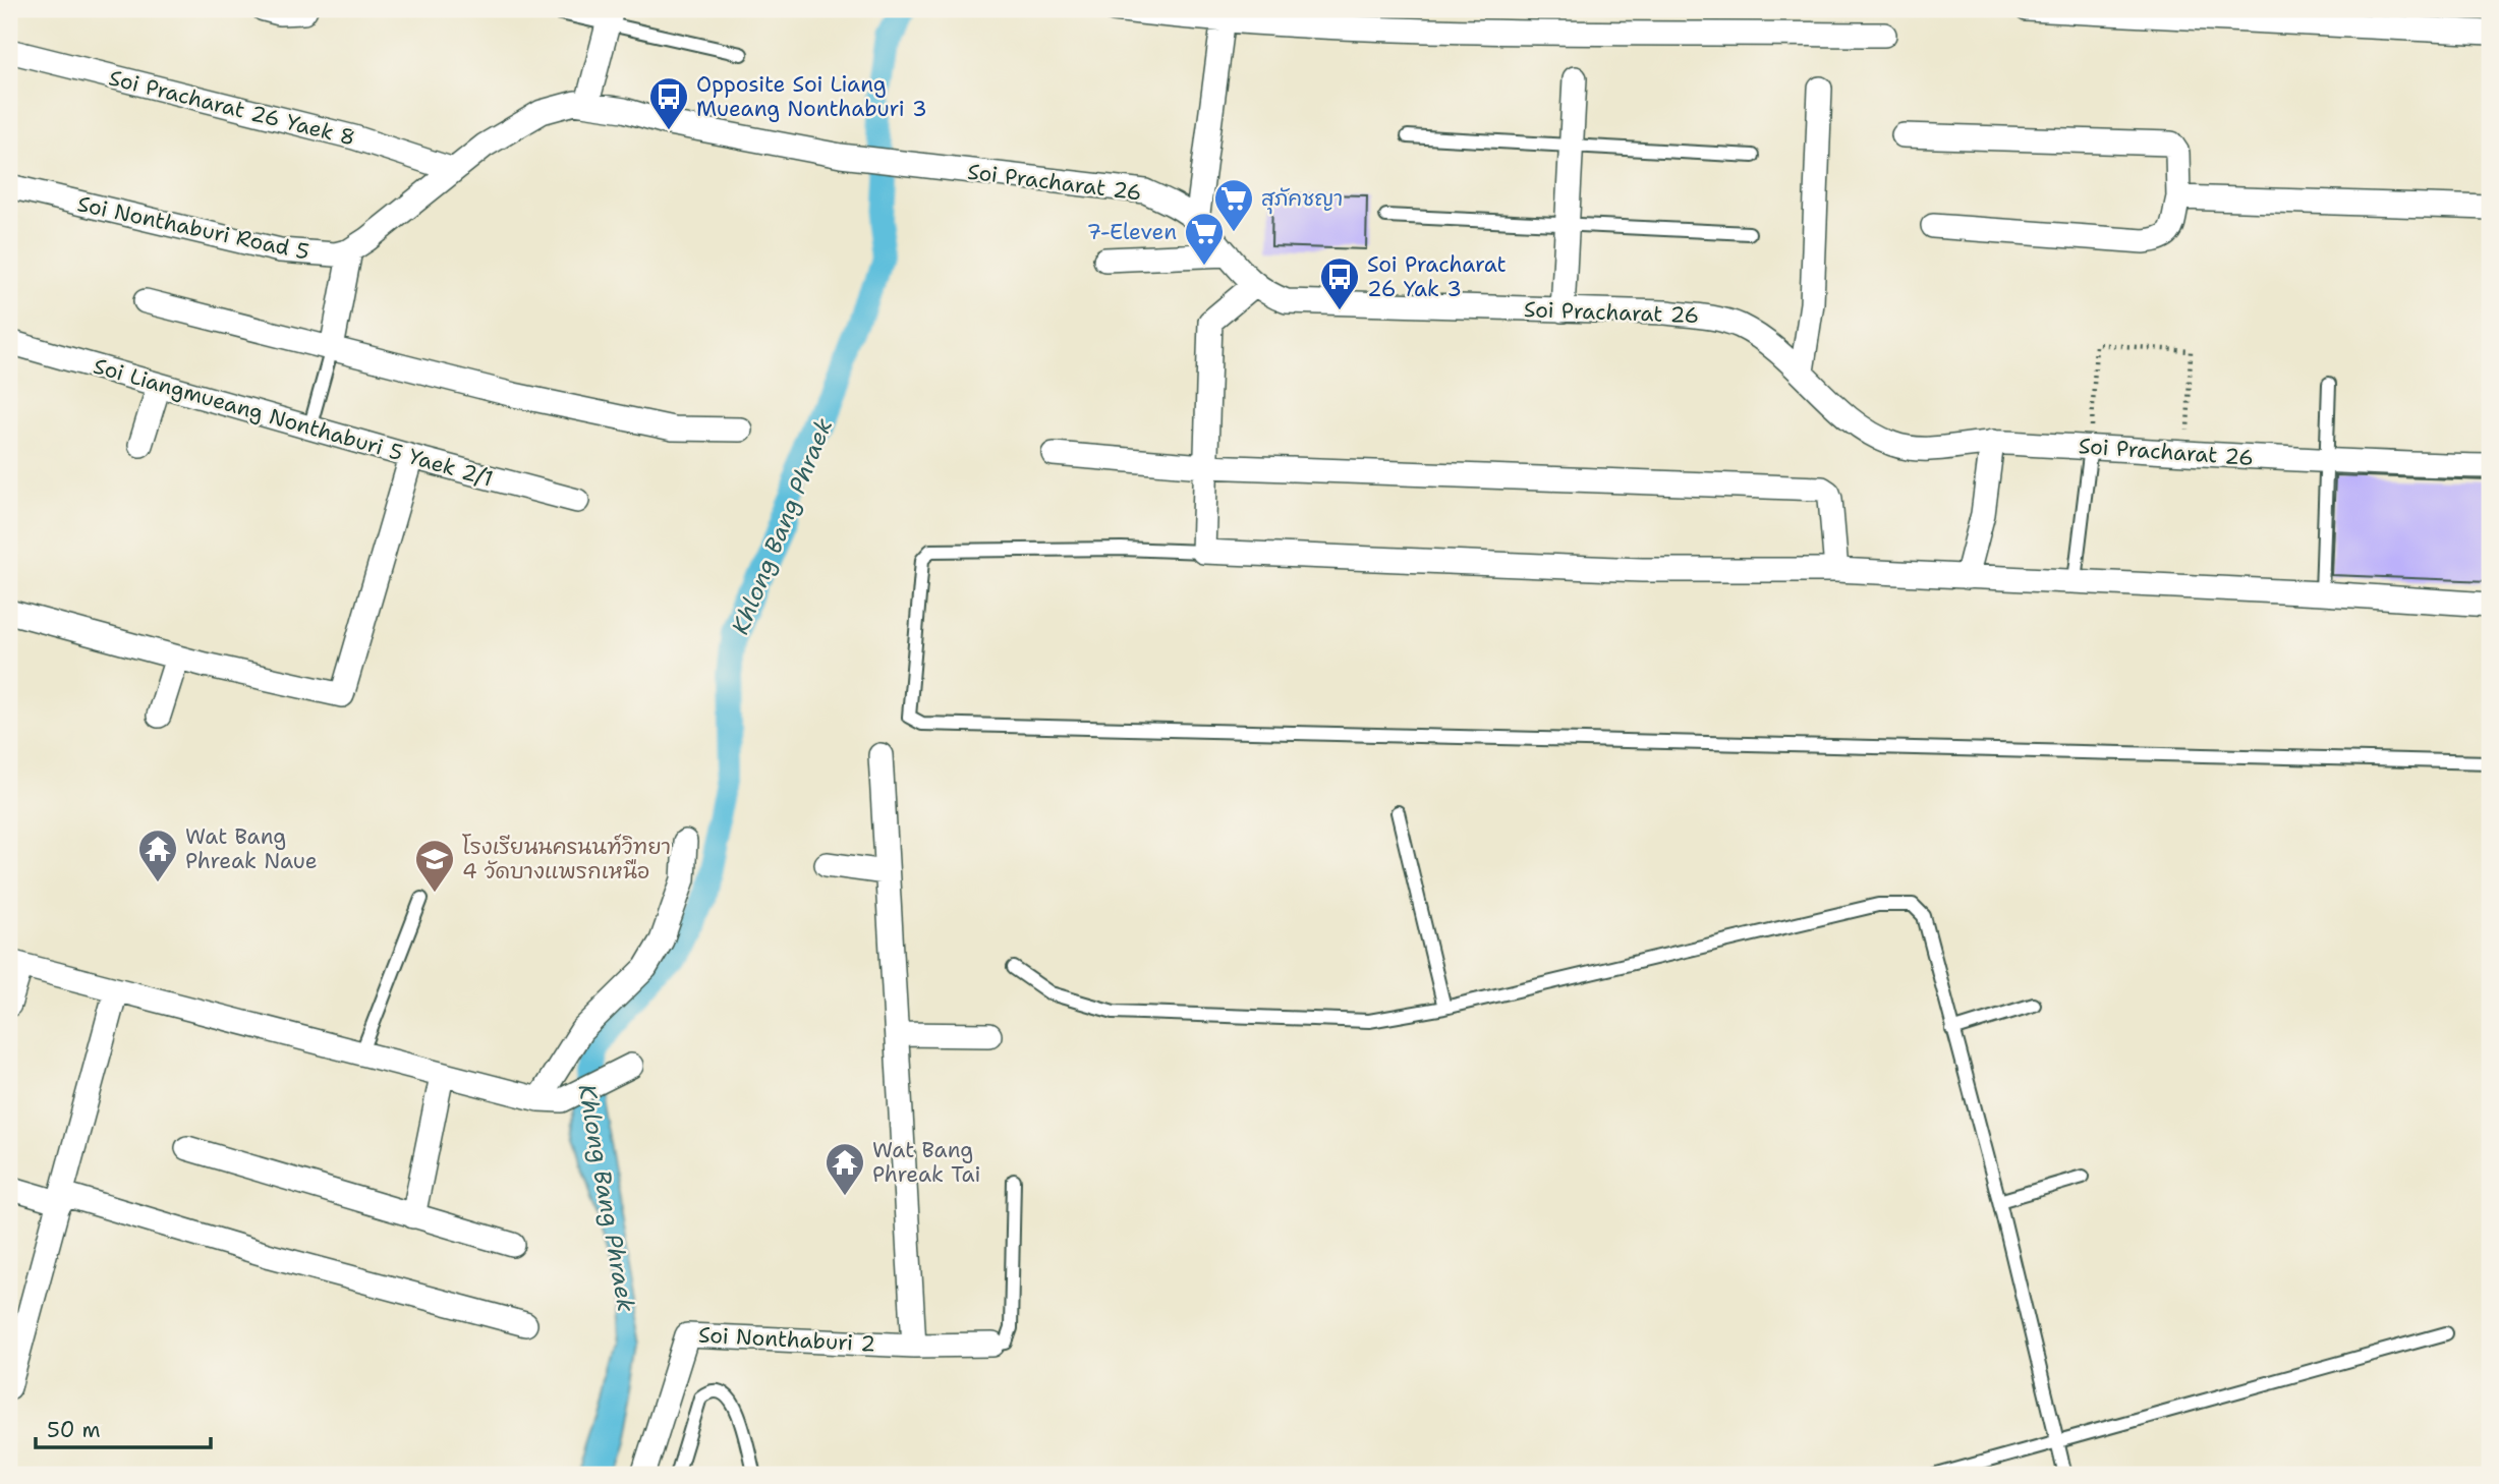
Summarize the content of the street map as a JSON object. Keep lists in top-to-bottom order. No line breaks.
{"streets":{"street":["Soi Pracharat 26 Yaek 8","Soi Pracharat 26","Soi Nonthaburi Road 5","Soi Liangmueang Nonthaburi 5 Yaek 2/1","Soi Nonthaburi 2"]},"water":["Khlong Bang Phraek"],"places":{"bus stop":["Opposite Soi Liang Mueang Nonthaburi 3","Soi Pracharat 26 Yak 3"],"supermarket":["สุภัคชญา","7-Eleven"],"temple":["Wat Bang Phreak Naue","Wat Bang Phreak Tai"],"school or university":["โรงเรียนนครนนท์วิทยา 4 วัดบางแพรกเหนือ"]},"scale_bar":"50 m"}
